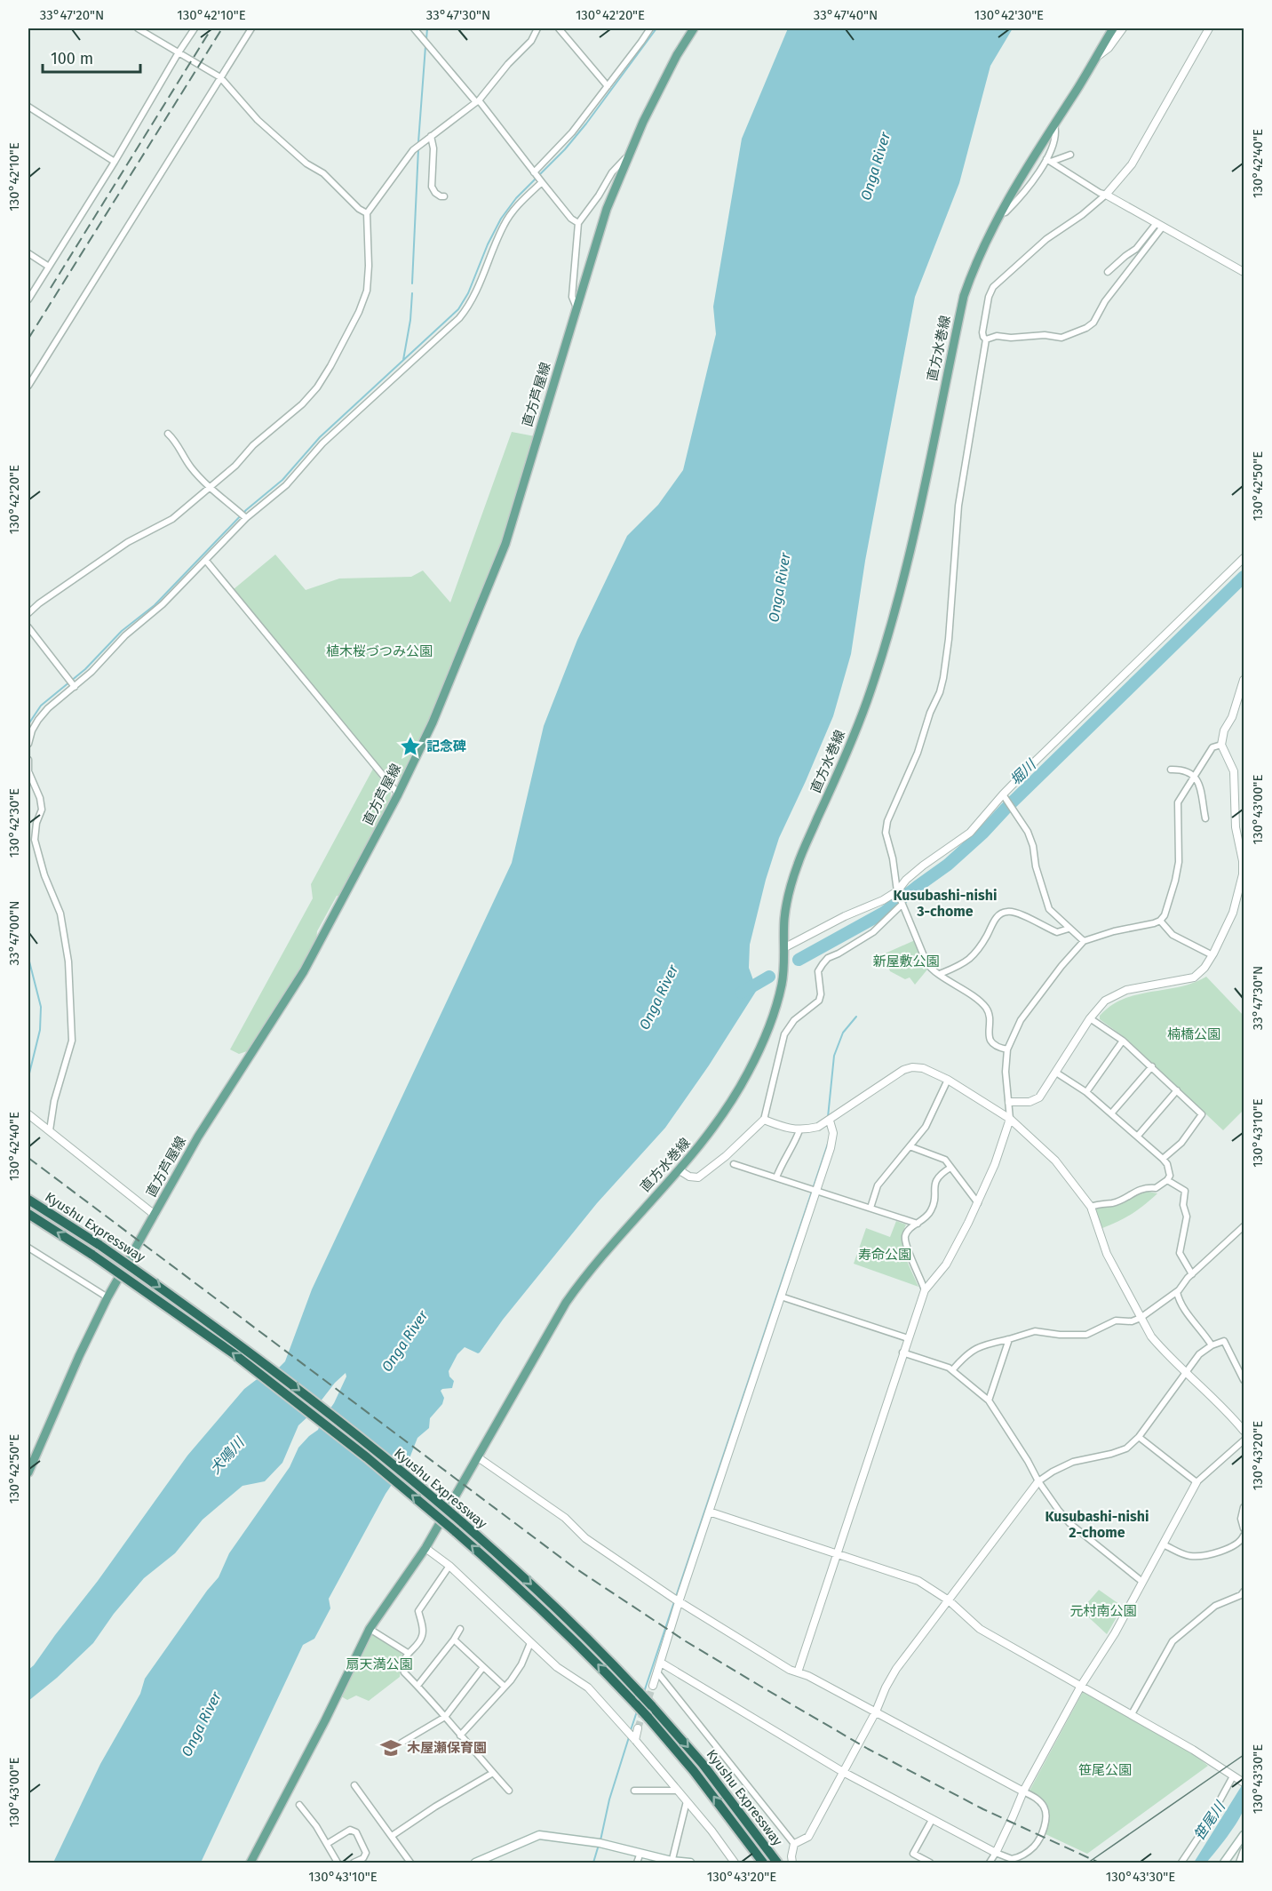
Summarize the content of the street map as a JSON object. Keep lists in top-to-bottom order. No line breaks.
{"streets":{"highway":["Kyushu Expressway"],"main road":["直方水巻線","直方芦屋線"]},"districts":["Kusubashi-nishi 3-chome","Kusubashi-nishi 2-chome"],"water":["Onga River","堀川","犬鳴川","笹尾川"],"parks":["植木桜づつみ公園","新屋敷公園","楠橋公園","寿命公園","元村南公園","扇天満公園","笹尾公園"],"places":{"place":["記念碑"],"school or university":["木屋瀬保育園"]},"scale_bar":"100 m","coordinates":["33°47'20\"N","130°42'10\"E","33°47'30\"N","130°42'20\"E","33°47'40\"N","130°42'30\"E","130°42'40\"E","130°42'50\"E","130°43'00\"E","33°47'00\"N","130°43'10\"E","130°43'20\"E","130°43'30\"E"]}
